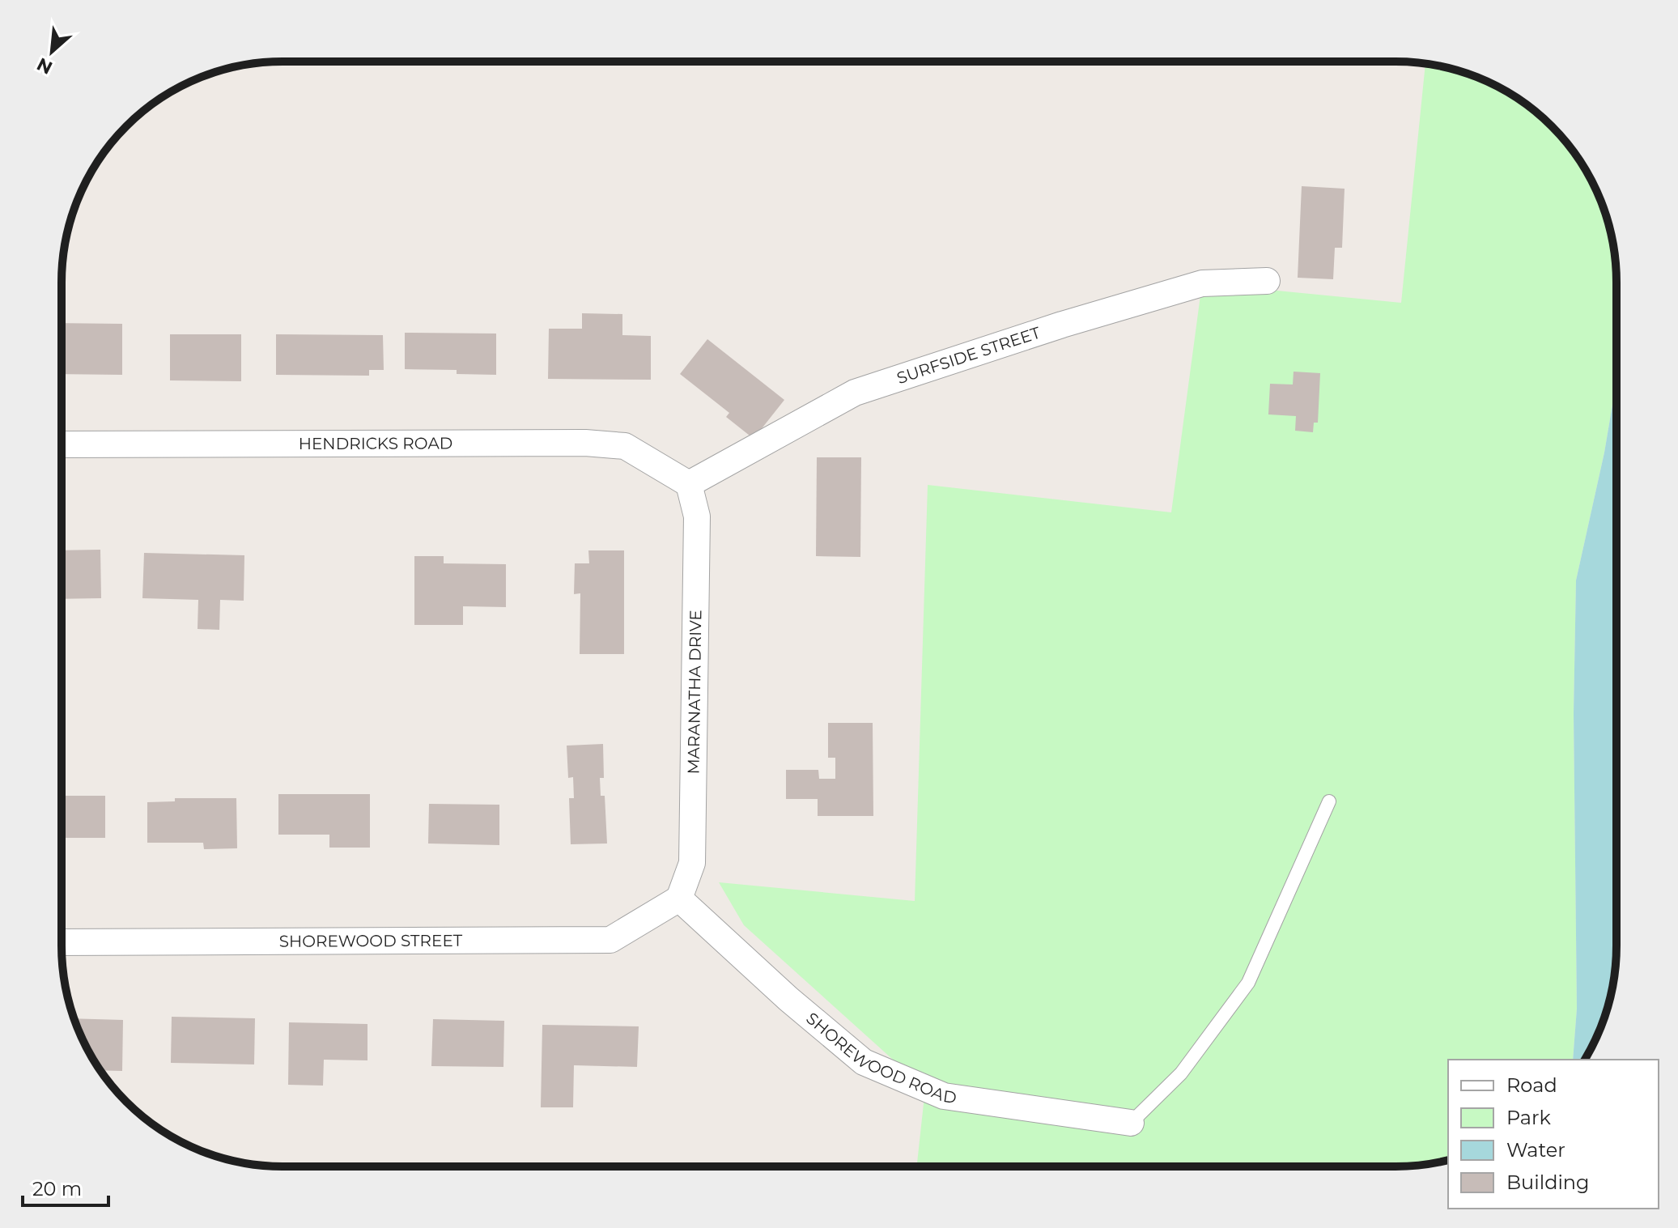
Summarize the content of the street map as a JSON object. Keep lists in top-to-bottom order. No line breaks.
{"streets":{"street":["SURFSIDE STREET","HENDRICKS ROAD","MARANATHA DRIVE","SHOREWOOD STREET","SHOREWOOD ROAD"]},"crossings":[["SURFSIDE STREET","HENDRICKS ROAD"],["SURFSIDE STREET","MARANATHA DRIVE"],["HENDRICKS ROAD","MARANATHA DRIVE"],["MARANATHA DRIVE","SHOREWOOD STREET"],["MARANATHA DRIVE","SHOREWOOD ROAD"],["SHOREWOOD STREET","SHOREWOOD ROAD"]],"legend":["Road","Park","Water","Building"],"scale_bar":"20 m","north":"bottom left"}
